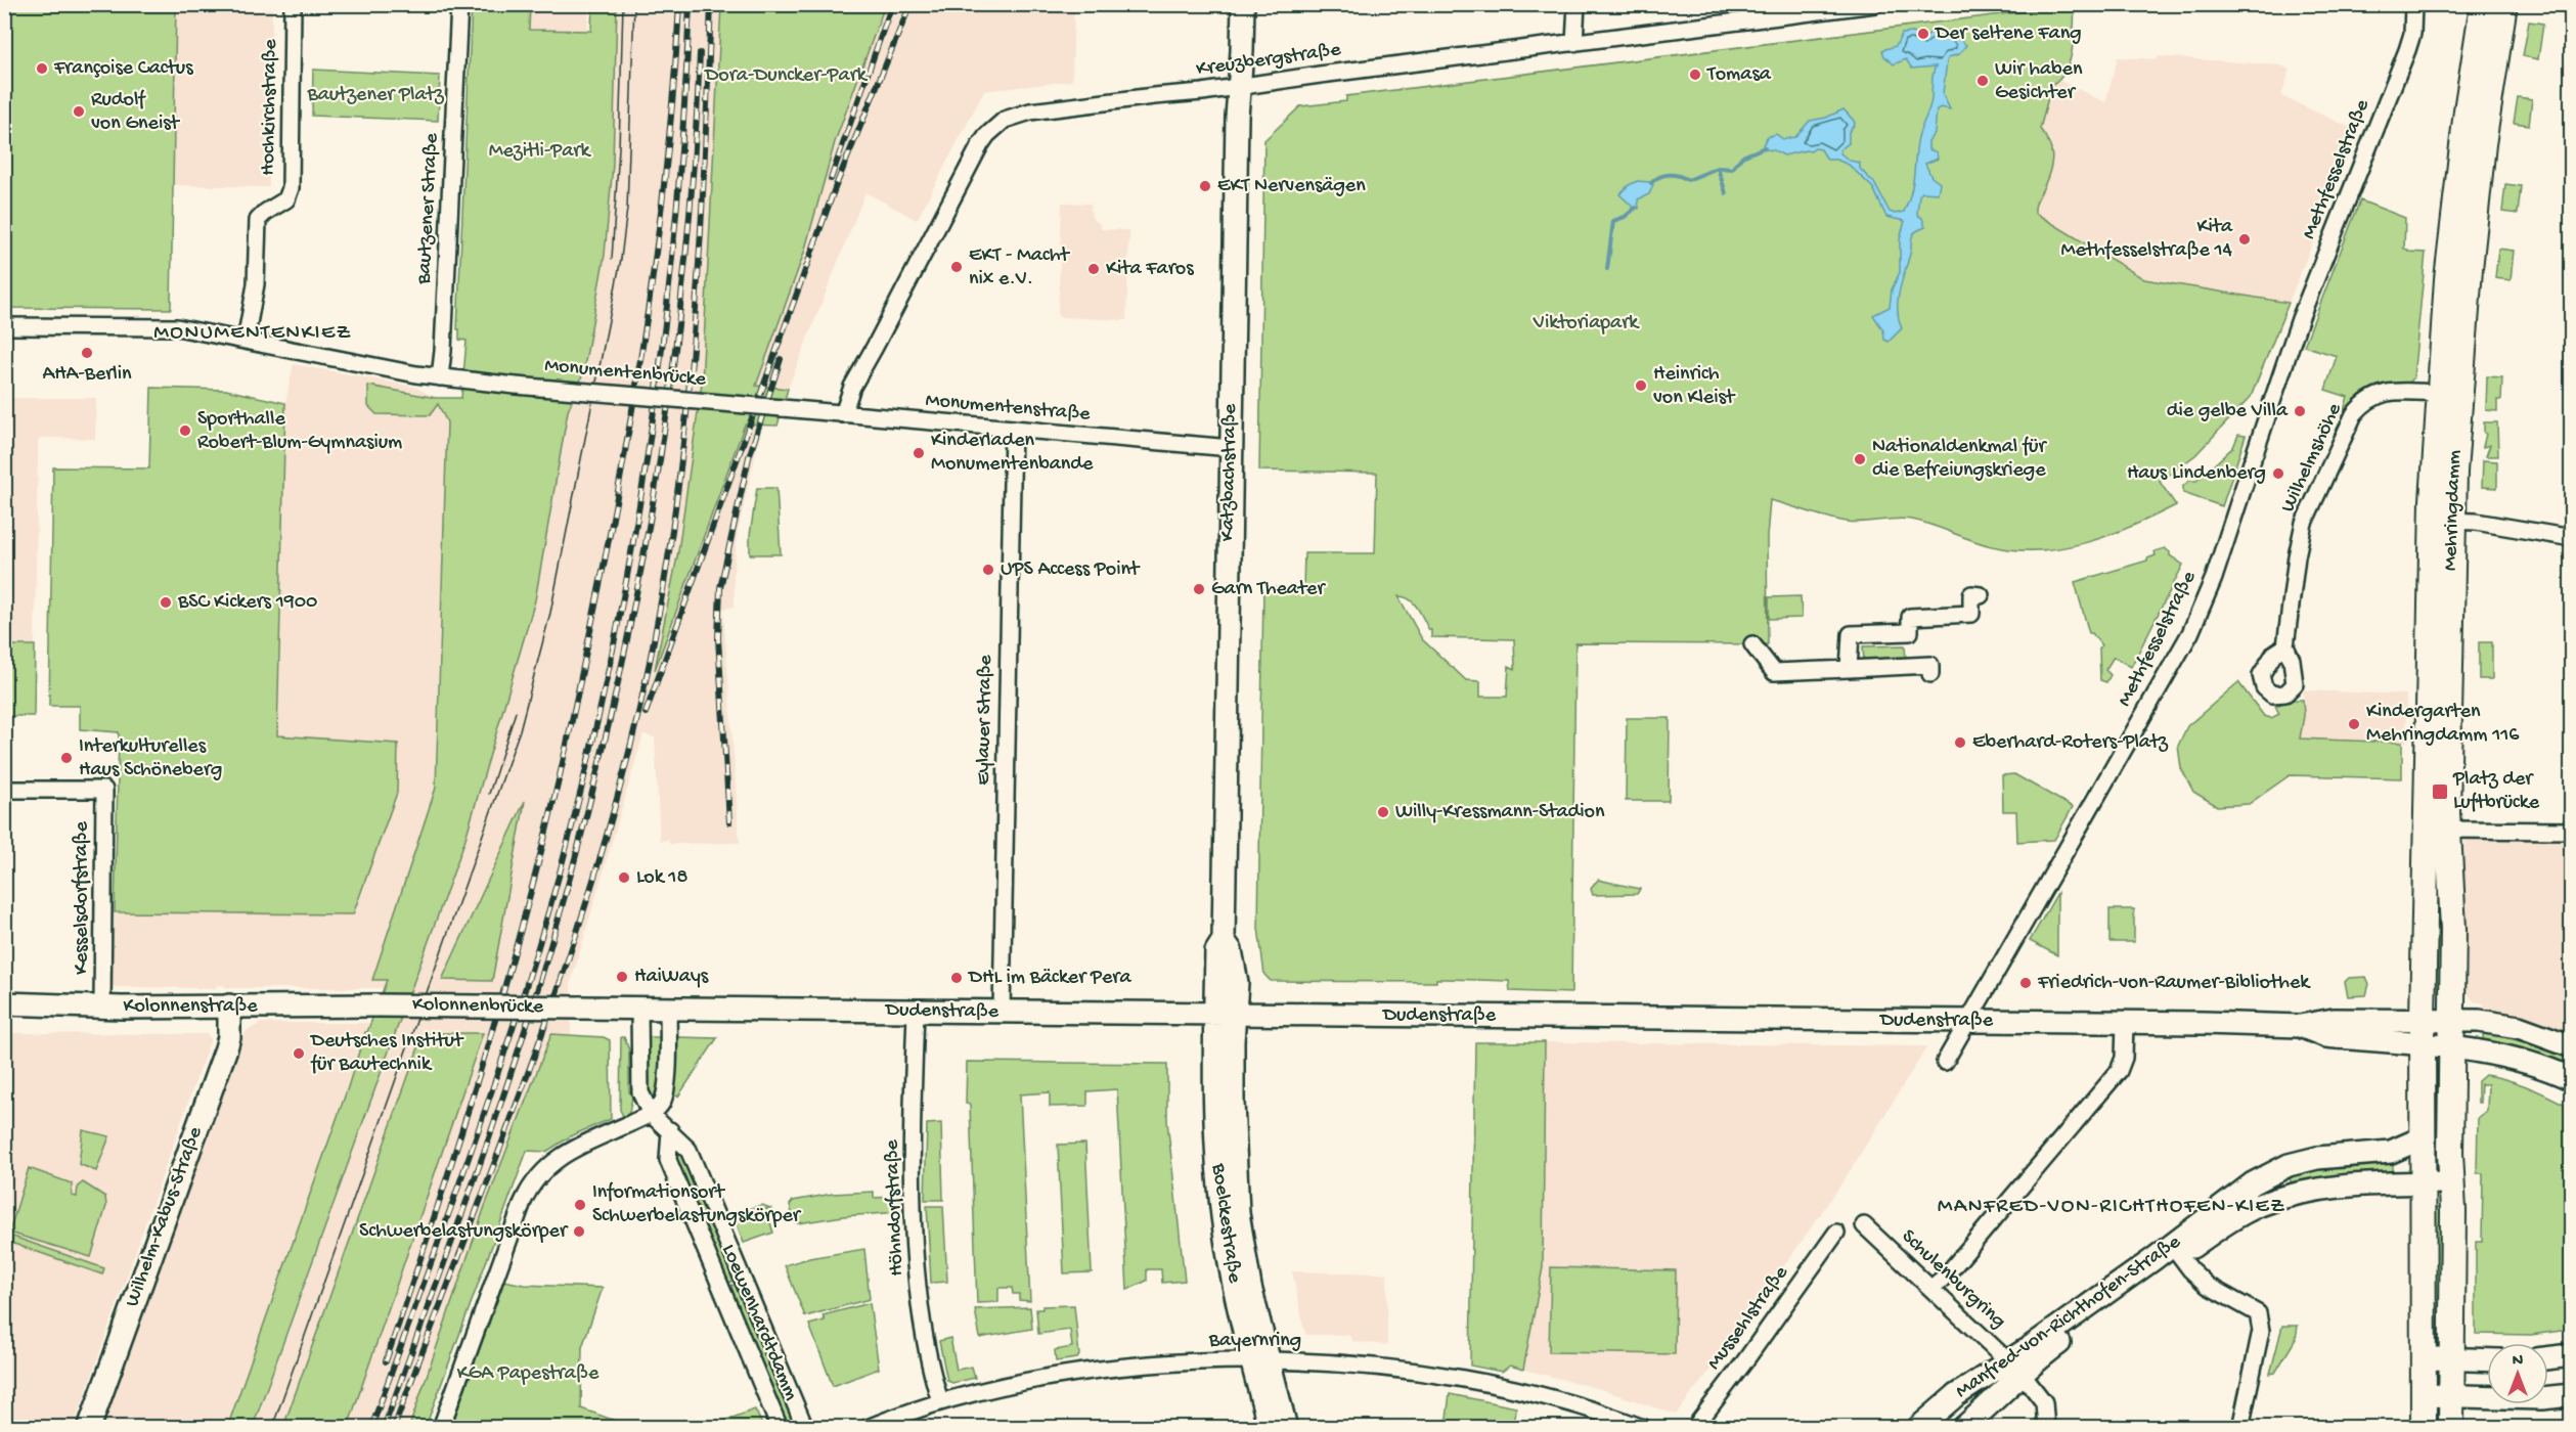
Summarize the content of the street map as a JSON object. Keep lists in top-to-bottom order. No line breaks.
{"streets":{"main road":["Katzbachstraße","Mehringdamm","Kolonnenstraße","Kolonnenbrücke","Dudenstraße","Wilhelm-Kabus-Straße","Boelckestraße","Manfred-von-Richthofen-Straße"],"street":["Kreuzbergstraße","Hochkirchstraße","Methfesselstraße","Bautzener Straße","Monumentenbrücke","Monumentenstraße","Wilhelmshöhe","Eylauer Straße","Kesselsdorfstraße","Höhndorfstraße","Schulenburgring","Mussehlstraße","Loewenhardtdamm","Bayernring"]},"crossings":[["Kreuzbergstraße","Monumentenstraße"],["Kreuzbergstraße","Katzbachstraße"],["Methfesselstraße","Dudenstraße"],["Bautzener Straße","Monumentenbrücke"],["Monumentenbrücke","Monumentenstraße"],["Monumentenstraße","Katzbachstraße"],["Monumentenstraße","Eylauer Straße"],["Wilhelmshöhe","Mehringdamm"],["Katzbachstraße","Dudenstraße"],["Katzbachstraße","Boelckestraße"],["Mehringdamm","Dudenstraße"],["Mehringdamm","Manfred-von-Richthofen-Straße"],["Eylauer Straße","Dudenstraße"],["Kesselsdorfstraße","Kolonnenstraße"],["Kolonnenstraße","Kolonnenbrücke"],["Kolonnenstraße","Wilhelm-Kabus-Straße"],["Kolonnenbrücke","Dudenstraße"],["Dudenstraße","Höhndorfstraße"],["Dudenstraße","Boelckestraße"],["Dudenstraße","Loewenhardtdamm"],["Höhndorfstraße","Bayernring"],["Boelckestraße","Bayernring"],["Schulenburgring","Manfred-von-Richthofen-Straße"]],"districts":["MONUMENTENKIEZ","MANFRED-VON-RICHTHOFEN-KIEZ"],"parks":["Dora-Duncker-Park","Bautzener Platz","Mezitli-Park","Viktoriapark","KGA Papestraße"],"places":{"other":["Der seltene Fang","Françoise Cactus","Tomasa","Wir haben Gesichter","Rudolf von Gneist","EKT Nervensägen","Kita Methfesselstraße 14","EKT - Macht nix e.V.","Kita Faros","AHA-Berlin","Heinrich von Kleist","die gelbe Villa","Sporthalle Robert-Blum-Gymnasium","Kinderladen Monumentenbande","Nationaldenkmal für die Befreiungskriege","Haus Lindenberg","UPS Access Point","Garn Theater","BSC Kickers 1900","Kindergarten Mehringdamm 116","Eberhard-Roters-Platz","Interkulturelles Haus Schöneberg","Willy-Kressmann-Stadion","Lok 18","HaiWays","DHL im Bäcker Pera","Friedrich-von-Raumer-Bibliothek","Deutsches Institut für Bautechnik","Informationsort Schwerbelastungskörper","Schwerbelastungskörper"],"transit":["Platz der Luftbrücke"]},"north":"top"}
